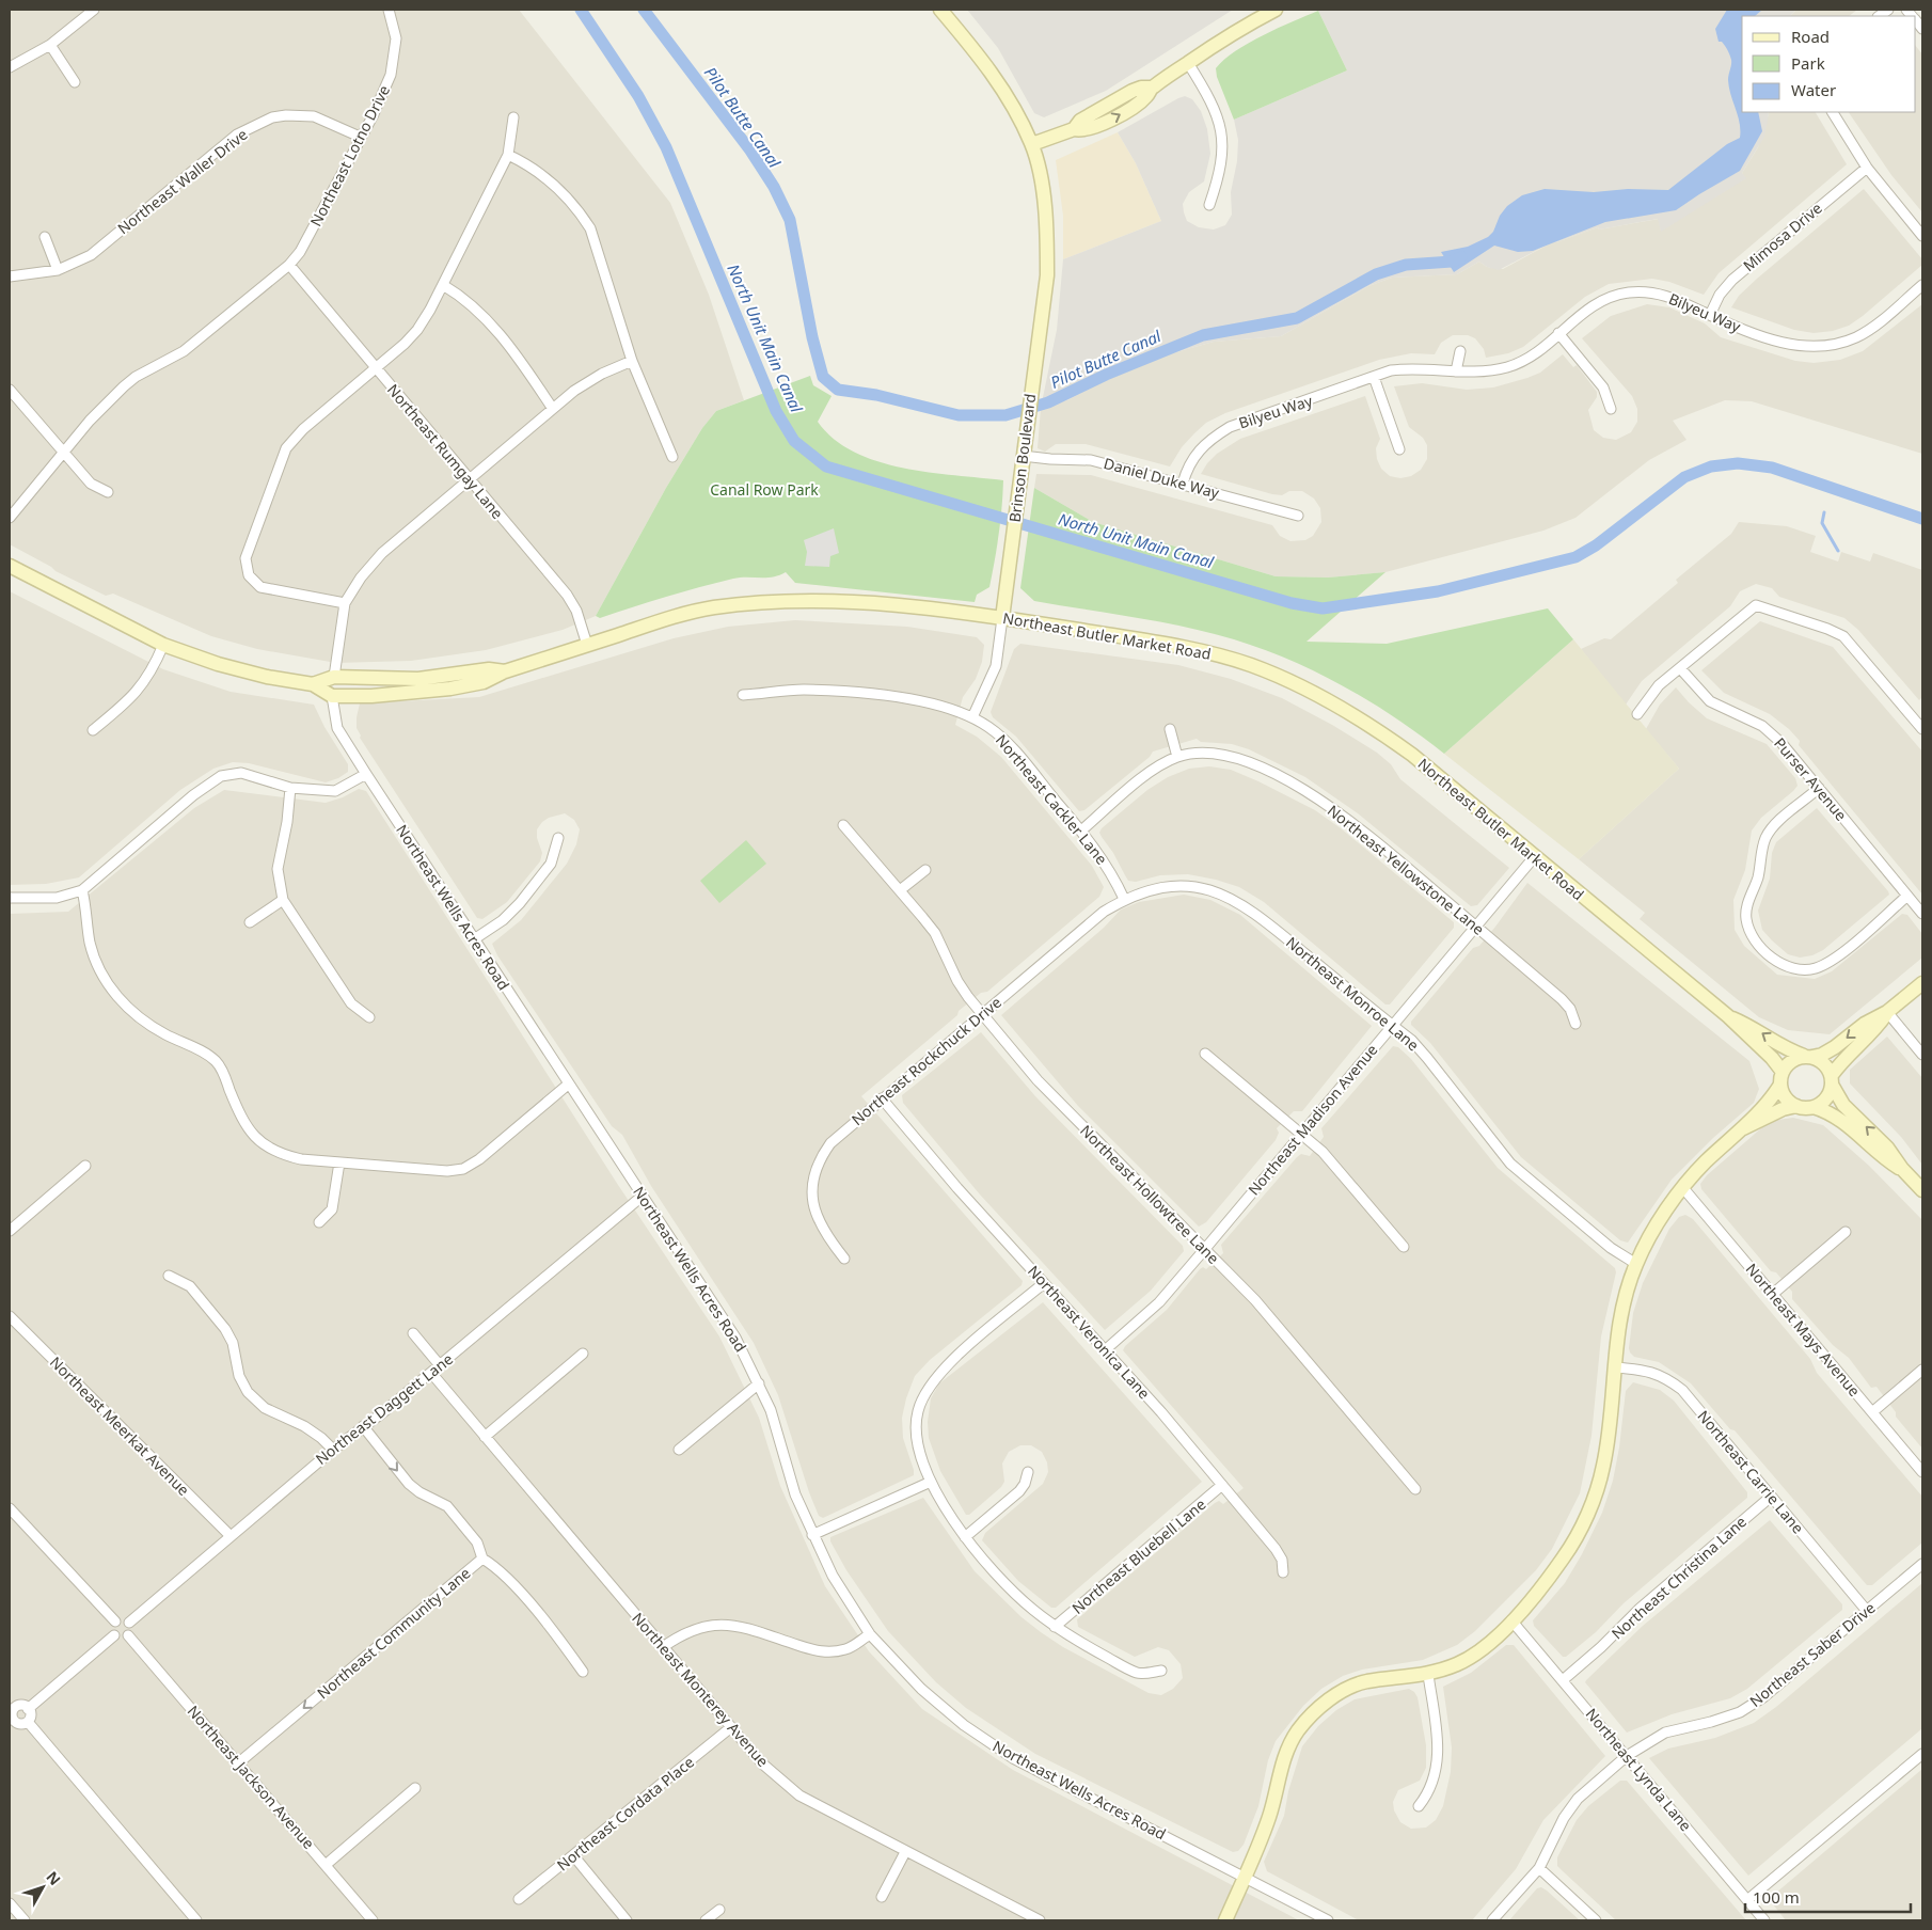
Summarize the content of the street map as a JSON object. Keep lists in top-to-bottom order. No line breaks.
{"streets":{"main road":["Brinson Boulevard","Northeast Butler Market Road","Northeast Wells Acres Road"],"street":["Northeast Lotno Drive","Northeast Waller Drive","Mimosa Drive","Bilyeu Way","Northeast Rumgay Lane","Daniel Duke Way","Purser Avenue","Northeast Cackler Lane","Northeast Yellowstone Lane","Northeast Monroe Lane","Northeast Rockchuck Drive","Northeast Madison Avenue","Northeast Hollowtree Lane","Northeast Mays Avenue","Northeast Veronica Lane","Northeast Daggett Lane","Northeast Meerkat Avenue","Northeast Carrie Lane","Northeast Bluebell Lane","Northeast Christina Lane","Northeast Community Lane","Northeast Saber Drive","Northeast Monterey Avenue","Northeast Lynda Lane","Northeast Jackson Avenue","Northeast Cordata Place"]},"crossings":[["Northeast Lotno Drive","Northeast Waller Drive"],["Northeast Lotno Drive","Northeast Rumgay Lane"],["Mimosa Drive","Bilyeu Way"],["Bilyeu Way","Daniel Duke Way"],["Northeast Rumgay Lane","Northeast Butler Market Road"],["Brinson Boulevard","Daniel Duke Way"],["Brinson Boulevard","Northeast Butler Market Road"],["Northeast Butler Market Road","Northeast Wells Acres Road"],["Northeast Butler Market Road","Northeast Madison Avenue"],["Northeast Cackler Lane","Northeast Yellowstone Lane"],["Northeast Cackler Lane","Northeast Monroe Lane"],["Northeast Cackler Lane","Northeast Rockchuck Drive"],["Northeast Yellowstone Lane","Northeast Madison Avenue"],["Northeast Wells Acres Road","Northeast Daggett Lane"],["Northeast Monroe Lane","Northeast Rockchuck Drive"],["Northeast Monroe Lane","Northeast Madison Avenue"],["Northeast Rockchuck Drive","Northeast Hollowtree Lane"],["Northeast Rockchuck Drive","Northeast Veronica Lane"],["Northeast Madison Avenue","Northeast Hollowtree Lane"],["Northeast Madison Avenue","Northeast Veronica Lane"],["Northeast Veronica Lane","Northeast Bluebell Lane"],["Northeast Daggett Lane","Northeast Meerkat Avenue"],["Northeast Daggett Lane","Northeast Community Lane"],["Northeast Daggett Lane","Northeast Monterey Avenue"],["Northeast Daggett Lane","Northeast Jackson Avenue"],["Northeast Carrie Lane","Northeast Christina Lane"],["Northeast Carrie Lane","Northeast Saber Drive"],["Northeast Christina Lane","Northeast Lynda Lane"],["Northeast Community Lane","Northeast Jackson Avenue"],["Northeast Saber Drive","Northeast Lynda Lane"],["Northeast Monterey Avenue","Northeast Cordata Place"]],"water":["Pilot Butte Canal","North Unit Main Canal"],"parks":["Canal Row Park"],"legend":["Road","Park","Water"],"scale_bar":"100 m","north":"top right"}
